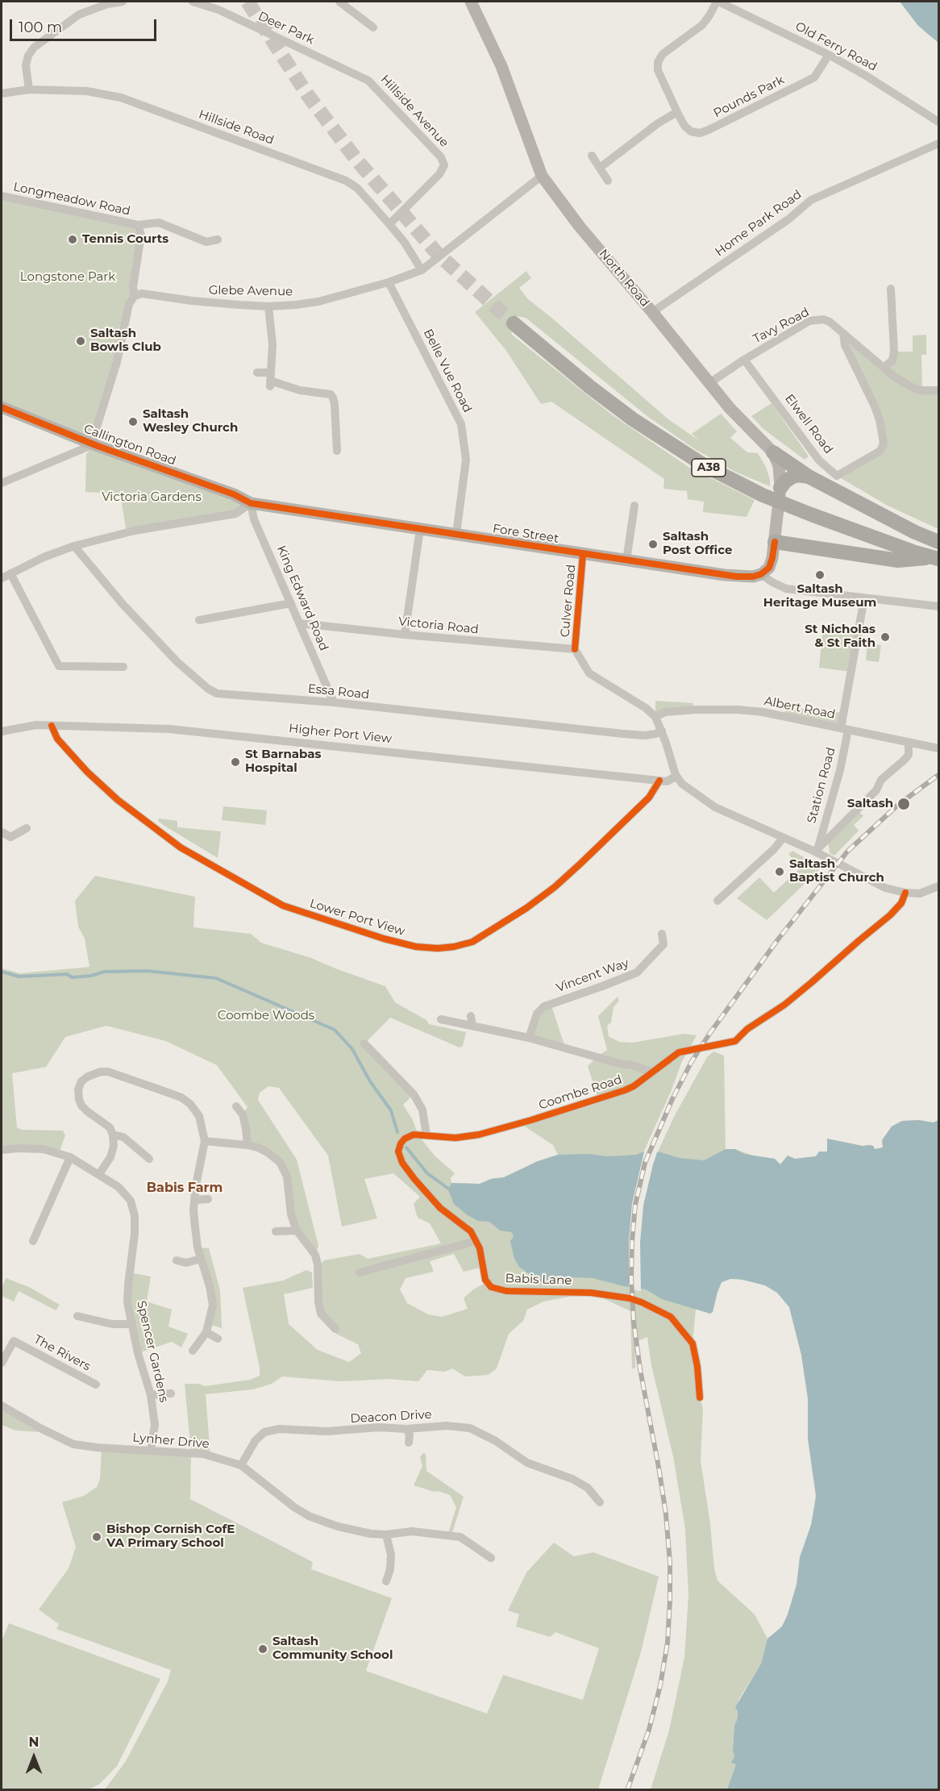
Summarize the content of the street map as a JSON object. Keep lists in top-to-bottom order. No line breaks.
{"streets":{"highway":["A38"],"street":["Deer Park","Old Ferry Road","Pounds Park","Hillside Avenue","Hillside Road","Longmeadow Road","Home Park Road","North Road","Glebe Avenue","Tavy Road","Belle Vue Road","Elwell Road","Callington Road","Fore Street","King Edward Road","Culver Road","Victoria Road","Essa Road","Albert Road","Higher Port View","Station Road","Lower Port View","Vincent Way","Coombe Road","Babis Lane","Spencer Gardens","The Rivers","Deacon Drive","Lynher Drive"]},"crossings":[["Deer Park","Hillside Avenue"],["Old Ferry Road","Pounds Park"],["Hillside Avenue","Hillside Road"],["Hillside Road","Glebe Avenue"],["Longmeadow Road","Glebe Avenue"],["Home Park Road","North Road"],["North Road","Glebe Avenue"],["North Road","Tavy Road"],["North Road","A38"],["Glebe Avenue","Belle Vue Road"],["Tavy Road","Elwell Road"],["Belle Vue Road","Fore Street"],["Callington Road","Fore Street"],["Callington Road","King Edward Road"],["Fore Street","King Edward Road"],["Fore Street","Culver Road"],["King Edward Road","Victoria Road"],["King Edward Road","Essa Road"],["Culver Road","Victoria Road"],["Culver Road","Essa Road"],["Culver Road","Albert Road"],["Culver Road","Higher Port View"],["Albert Road","Station Road"],["Higher Port View","Lower Port View"],["Coombe Road","Babis Lane"],["Spencer Gardens","Lynher Drive"],["Deacon Drive","Lynher Drive"]],"districts":["Babis Farm"],"parks":["Longstone Park","Victoria Gardens","Coombe Woods"],"places":["Tennis Courts","Saltash Bowls Club","Saltash Wesley Church","Saltash Post Office","Saltash Heritage Museum","St Nicholas & St Faith","St Barnabas Hospital","Saltash","Saltash Baptist Church","Bishop Cornish CofE VA Primary School","Saltash Community School"],"scale_bar":"100 m","north":"top"}
